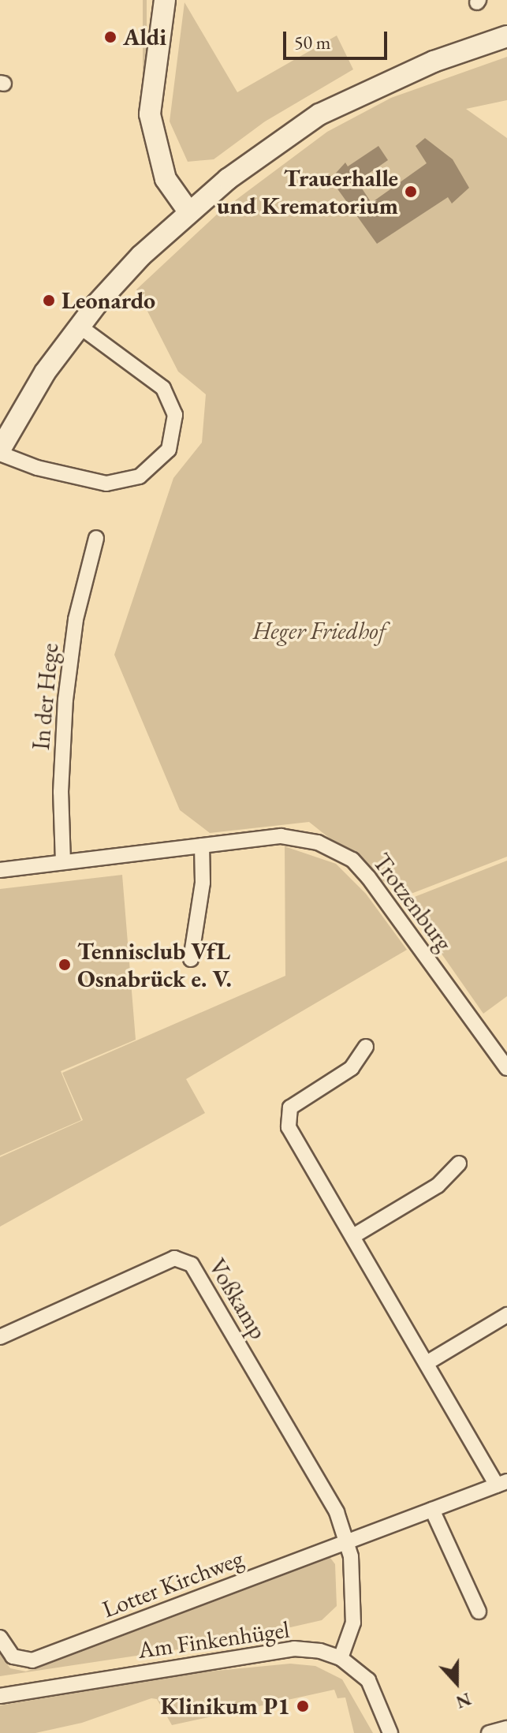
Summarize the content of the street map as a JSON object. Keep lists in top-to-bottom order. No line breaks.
{"streets":{"street":["In der Hege","Trotzenburg","Voßkamp","Lotter Kirchweg","Am Finkenhügel"]},"crossings":[["In der Hege","Trotzenburg"],["Voßkamp","Lotter Kirchweg"]],"parks":["Heger Friedhof"],"places":["Aldi","Trauerhalle und Krematorium","Leonardo","Tennisclub VfL Osnabrück e. V.","Klinikum P1"],"scale_bar":"50 m","north":"bottom"}
